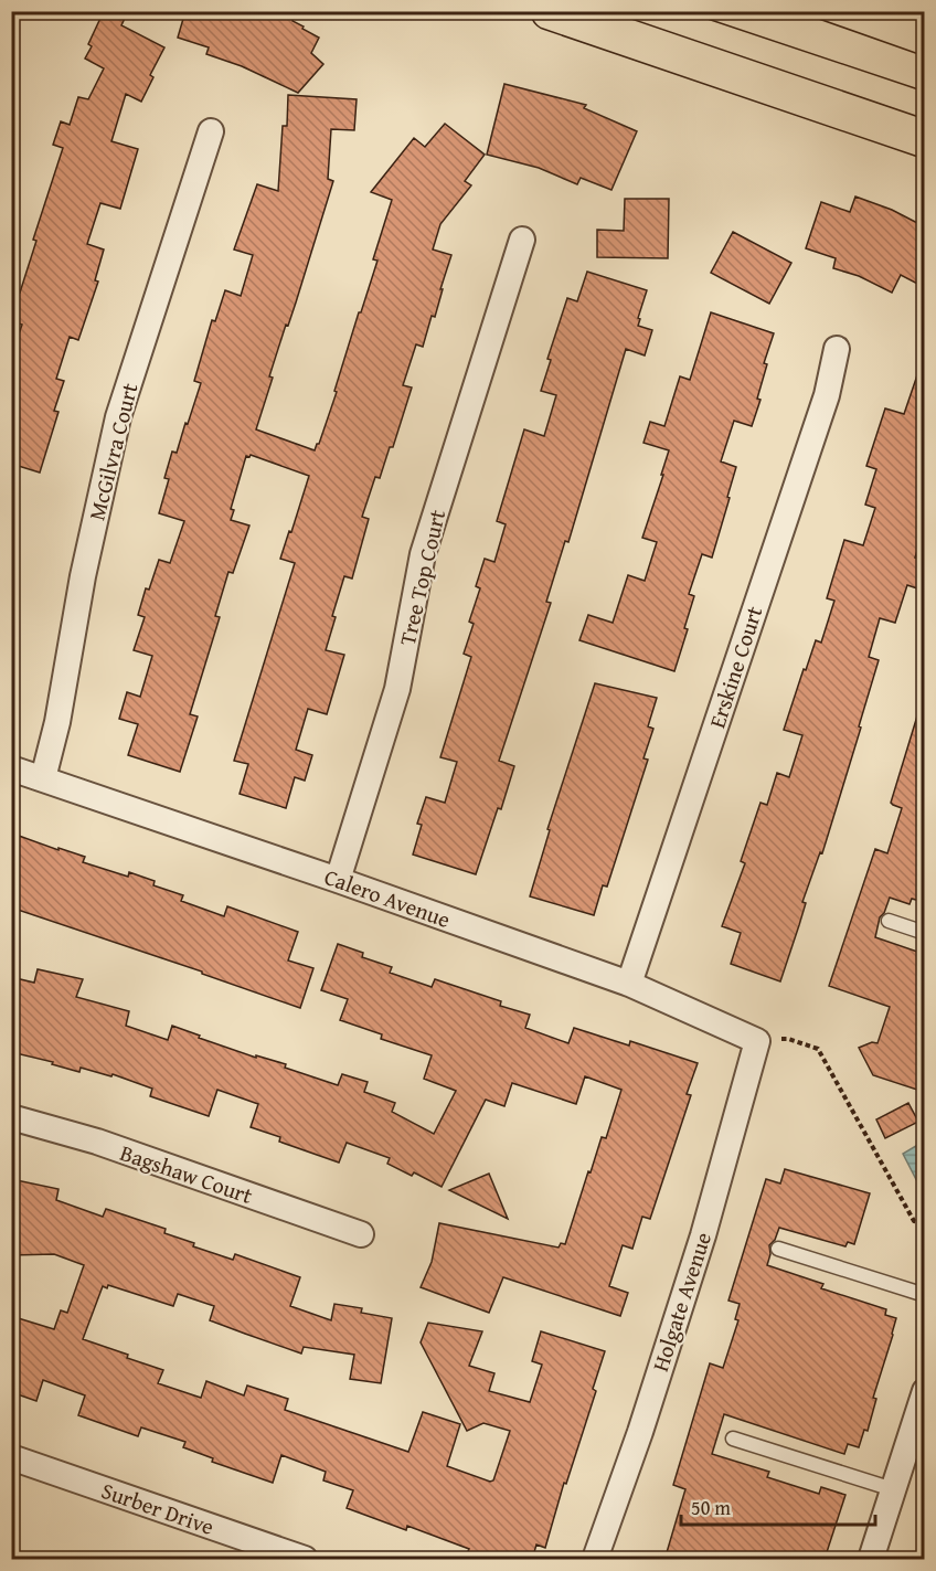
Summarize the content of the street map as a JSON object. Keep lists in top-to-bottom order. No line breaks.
{"streets":{"street":["McGilvra Court","Tree Top Court","Erskine Court","Calero Avenue","Bagshaw Court","Holgate Avenue","Surber Drive"]},"crossings":[["McGilvra Court","Calero Avenue"],["Tree Top Court","Calero Avenue"],["Erskine Court","Calero Avenue"],["Calero Avenue","Holgate Avenue"]],"scale_bar":"50 m"}
